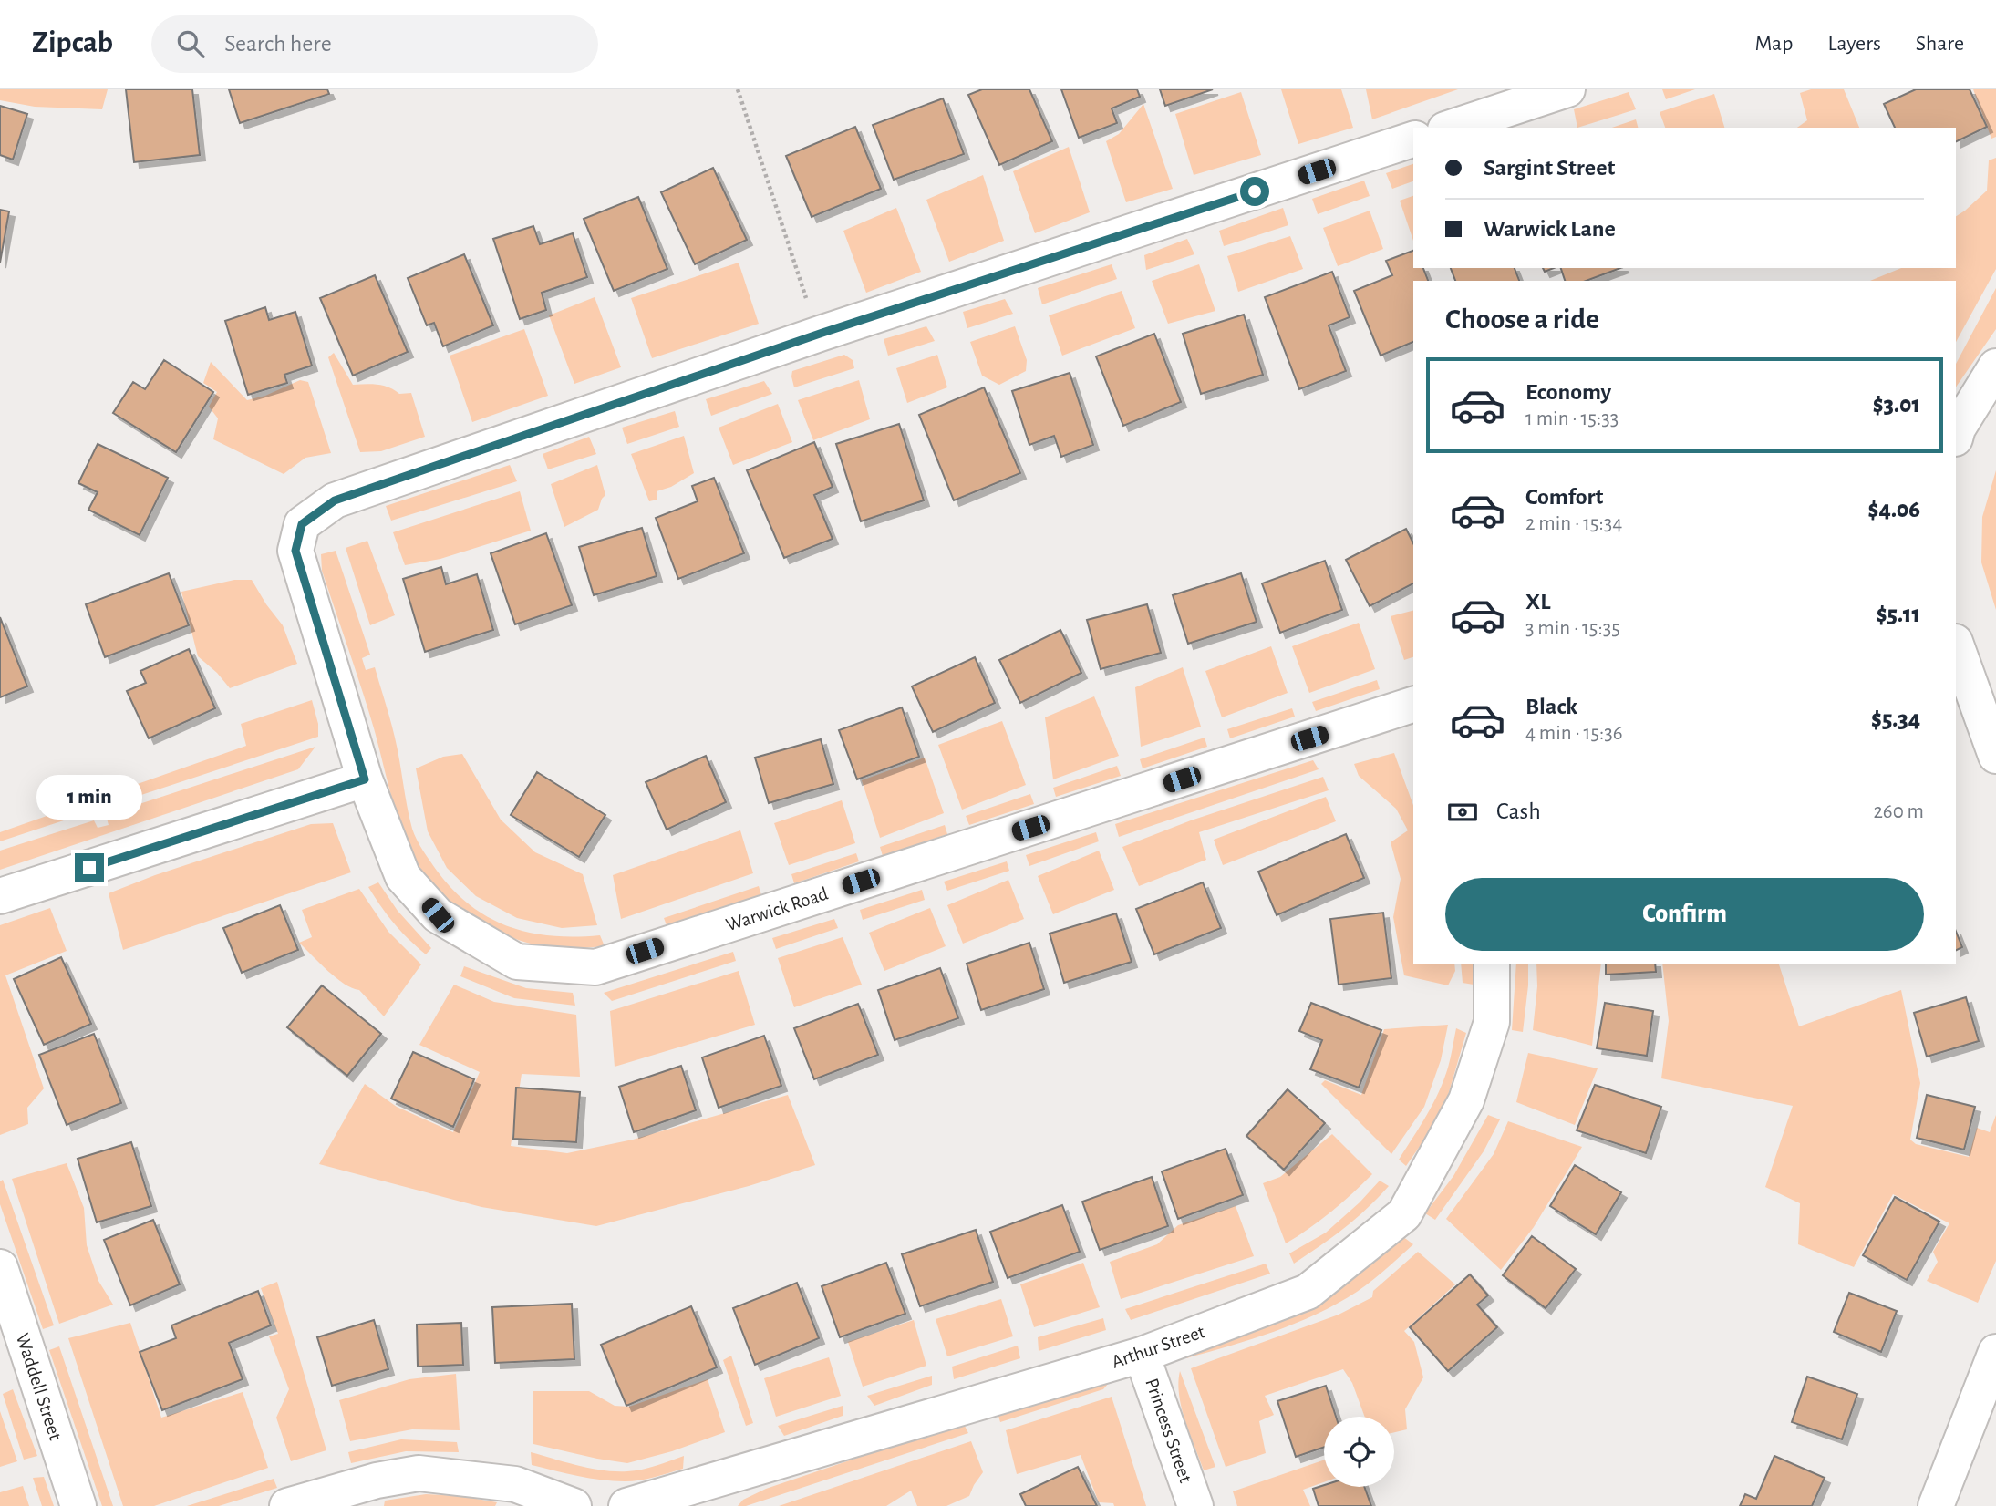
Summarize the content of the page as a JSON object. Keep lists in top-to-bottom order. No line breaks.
{"streets":{"street":["Warwick Road","Arthur Street","Waddell Street","Princess Street"]},"crossings":[["Arthur Street","Princess Street"]],"page":{"header":"Zipcab","search":"Search here","nav":["Map","Layers","Share"],"banner":["Sargint Street","Warwick Lane"],"heading":"Choose a ride","list":[{"name":"Economy","note":"1 min · 15:33","value":"$3.01"},{"name":"Comfort","note":"2 min · 15:34","value":"$4.06"},{"name":"XL","note":"3 min · 15:35","value":"$5.11"},{"name":"Black","note":"4 min · 15:36","value":"$5.34"}],"bubble":"1 min","pay":["Cash","260 m"],"buttons":"Confirm"}}
